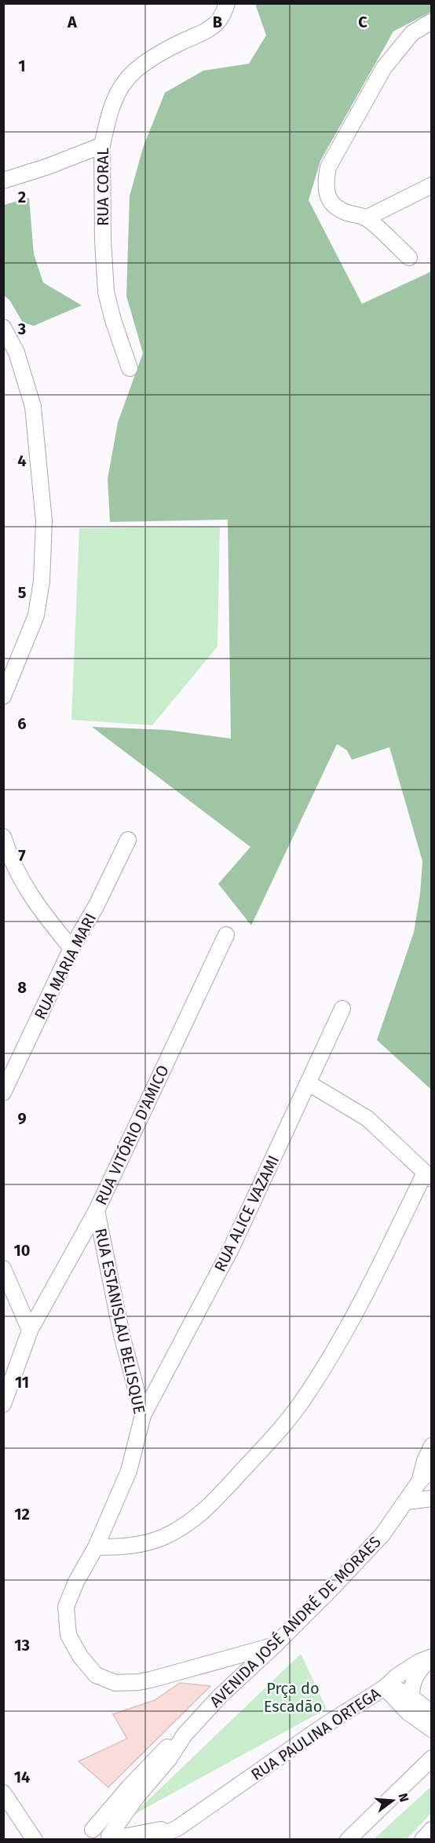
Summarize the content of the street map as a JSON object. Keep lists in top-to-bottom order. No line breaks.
{"streets":{"street":["RUA CORAL","RUA MARIA MARI","RUA VITÓRIO D'AMICO","RUA ALICE VAZAMI","RUA ESTANISLAU BELISQUE","AVENIDA JOSÉ ANDRÉ DE MORAES","RUA PAULINA ORTEGA"]},"crossings":[["RUA VITÓRIO D'AMICO","RUA ESTANISLAU BELISQUE"],["RUA ALICE VAZAMI","RUA ESTANISLAU BELISQUE"],["RUA ESTANISLAU BELISQUE","AVENIDA JOSÉ ANDRÉ DE MORAES"],["AVENIDA JOSÉ ANDRÉ DE MORAES","RUA PAULINA ORTEGA"]],"parks":["Prça do Escadão"],"north":"right","grid":{"columns":["A","B","C"],"rows":["1","2","3","4","5","6","7","8","9","10","11","12","13","14"]}}
